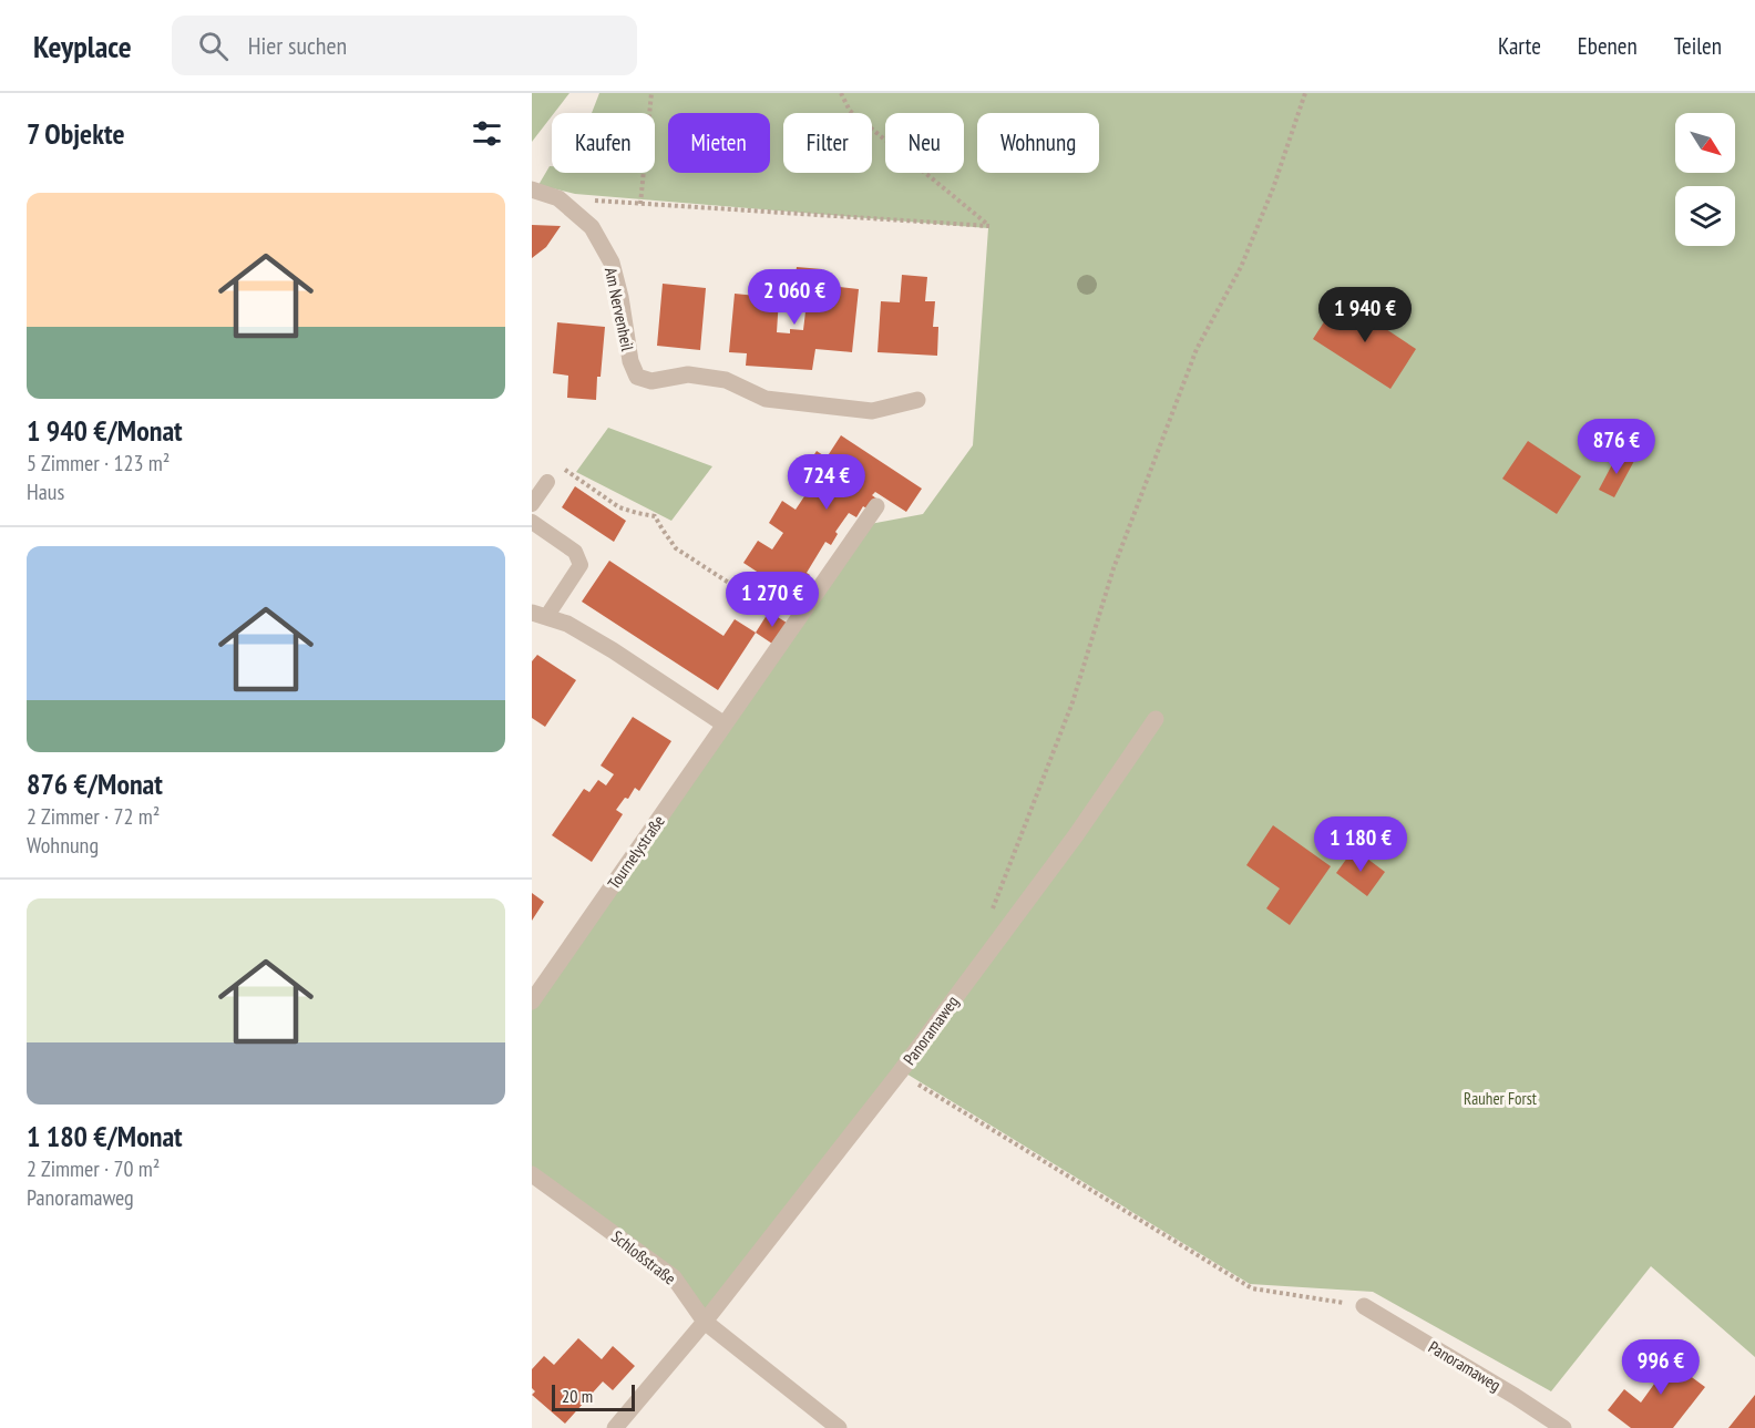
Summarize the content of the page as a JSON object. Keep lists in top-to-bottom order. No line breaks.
{"streets":{"street":["Am Nervenheil","Tournelystraße","Panoramaweg","Schloßstraße"]},"crossings":[["Panoramaweg","Schloßstraße"]],"parks":["Rauher Forst"],"scale_bar":"20 m","north":"bottom right","page":{"header":"Keyplace","search":"Hier suchen","nav":["Karte","Ebenen","Teilen"],"heading":"7 Objekte","chip":["Kaufen","Mieten","Filter","Neu","Wohnung"],"list":[{"name":"1 940 €/Monat","note":"5 Zimmer · 123 m² · Haus"},{"name":"876 €/Monat","note":"2 Zimmer · 72 m² · Wohnung"},{"name":"1 180 €/Monat","note":"2 Zimmer · 70 m² · Panoramaweg"}],"price":["2 060 €","1 940 €","876 €","724 €","1 270 €","1 180 €","996 €"],"scale":"20 m"}}
